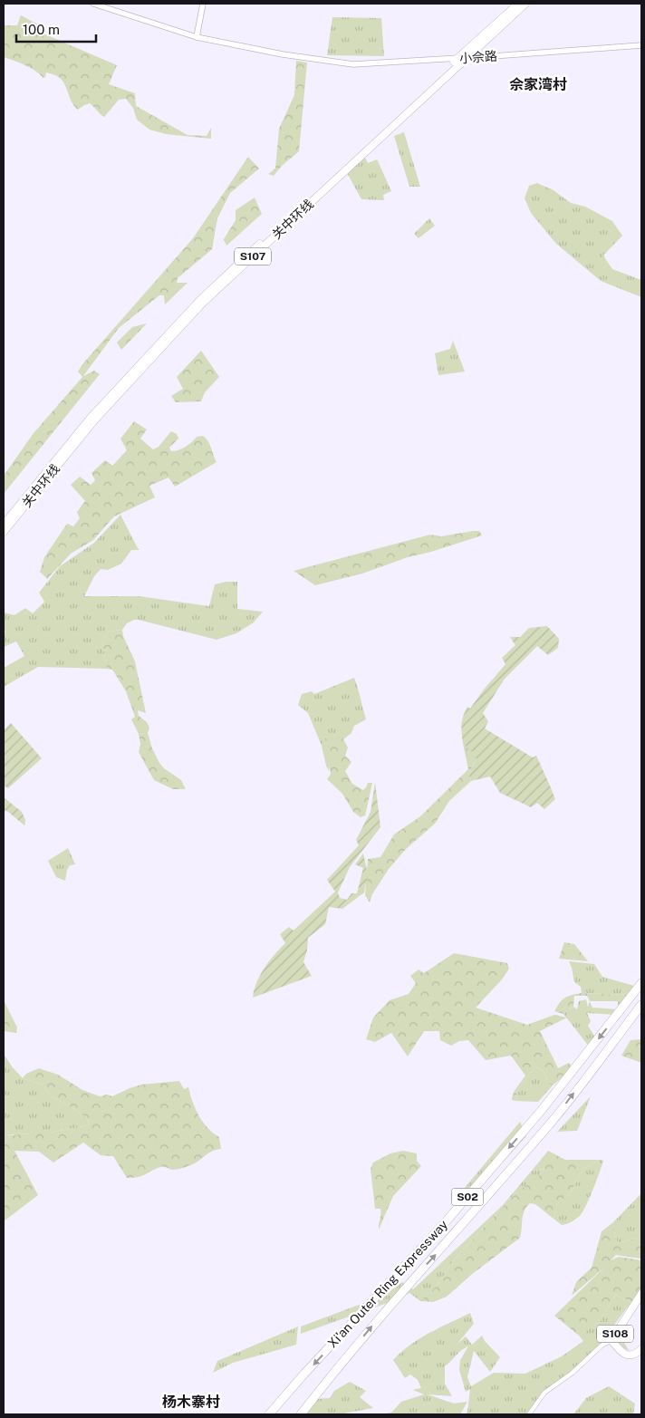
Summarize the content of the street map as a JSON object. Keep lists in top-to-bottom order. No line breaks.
{"streets":{"highway":["S02","Xi'an Outer Ring Expressway"],"main road":["关中环线","S107","S108"],"street":["小佘路"]},"crossings":[["小佘路","关中环线"]],"districts":["佘家湾村","杨木寨村"],"scale_bar":"100 m"}
